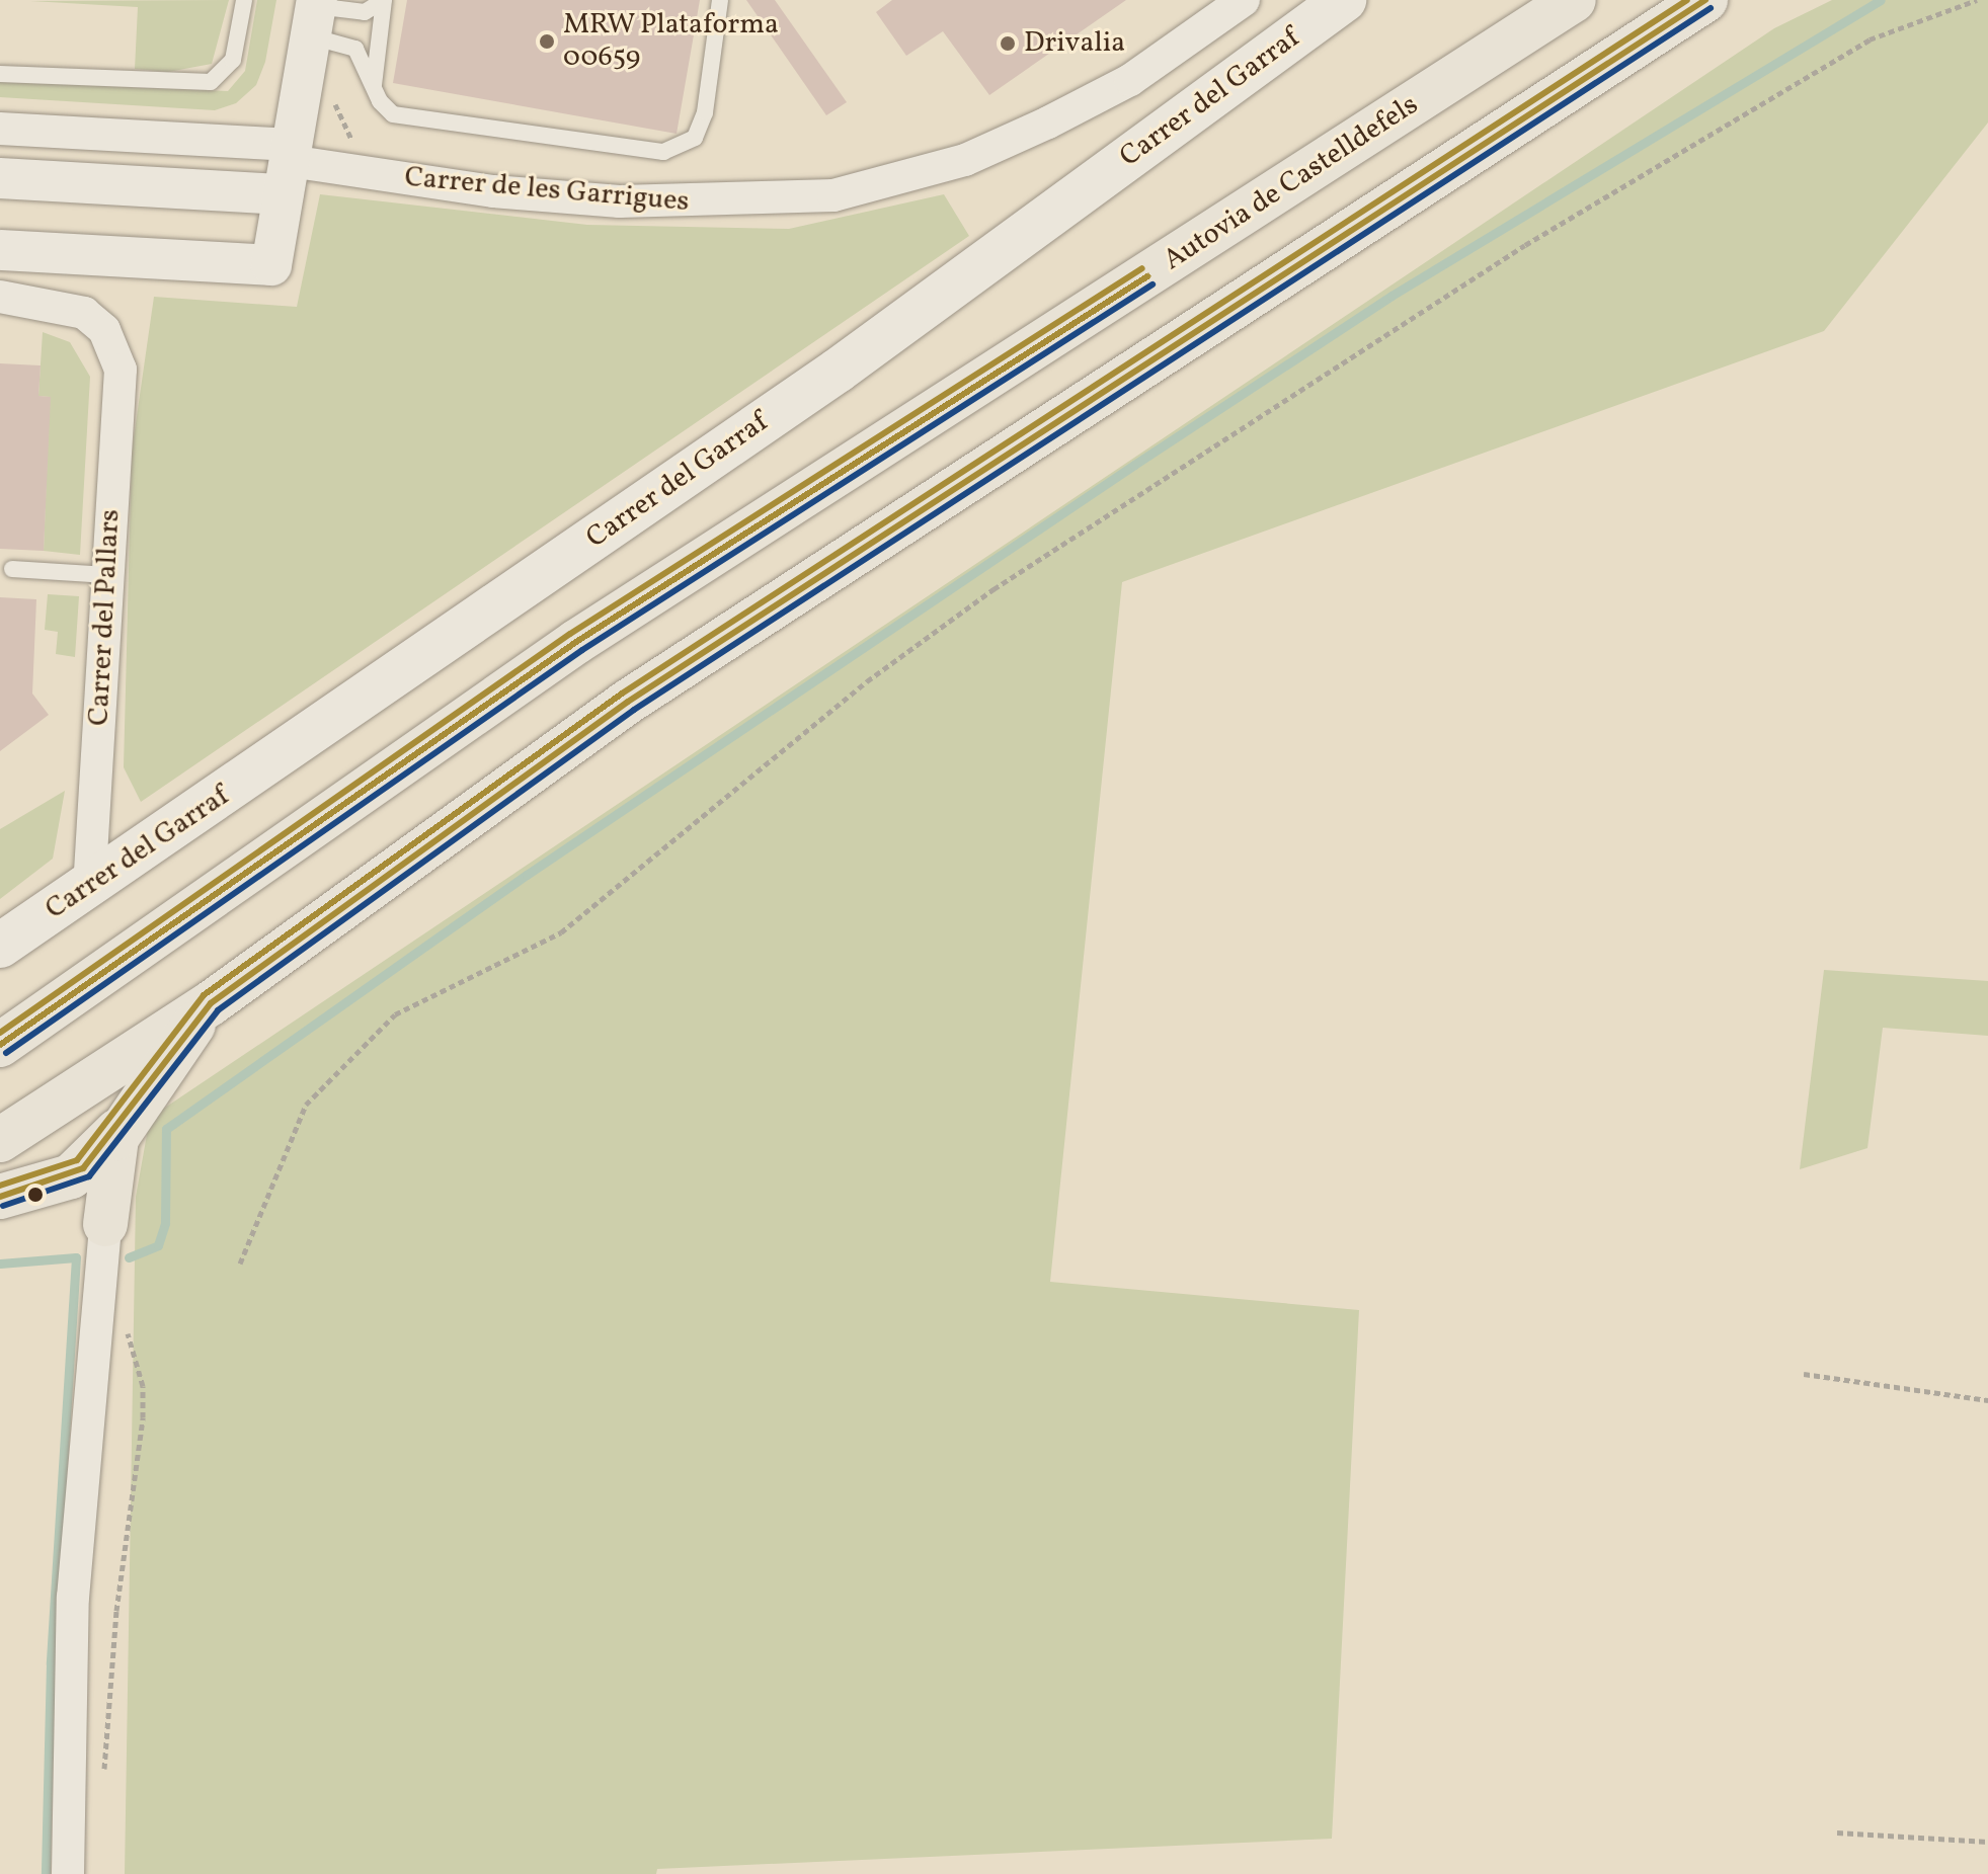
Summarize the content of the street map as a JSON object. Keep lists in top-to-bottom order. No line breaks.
{"streets":{"highway":["Autovia de Castelldefels"],"main road":["Carrer del Garraf"],"street":["Carrer de les Garrigues","Carrer del Pallars"]},"crossings":[["Carrer del Garraf","Carrer del Pallars"]],"places":["MRW Plataforma 00659","Drivalia"]}
